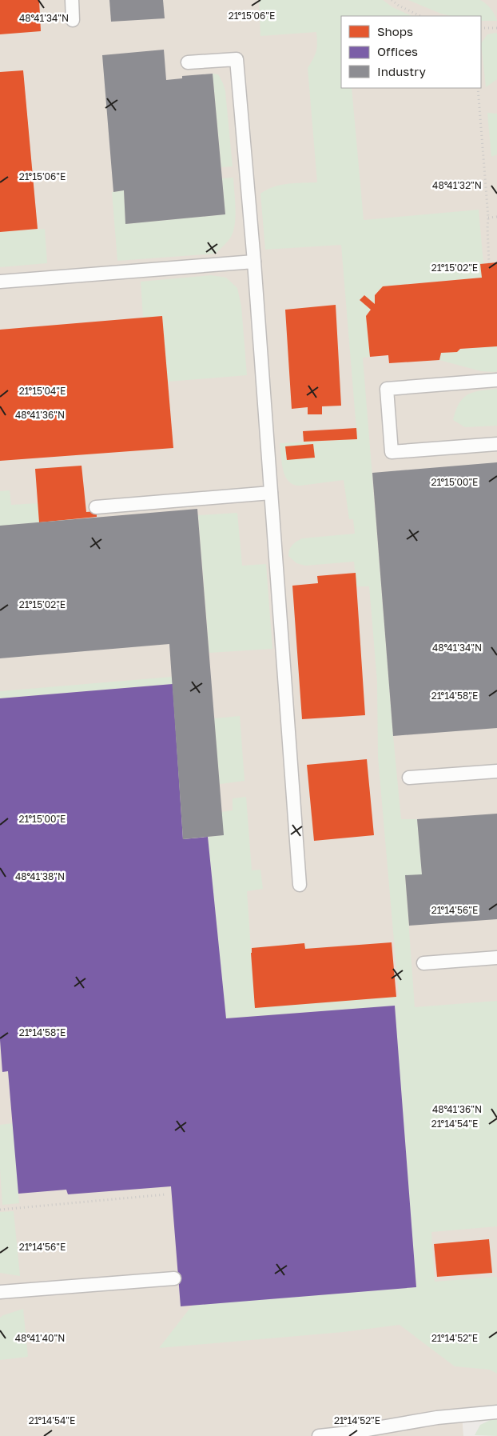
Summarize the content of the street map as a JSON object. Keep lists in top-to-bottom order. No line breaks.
{"legend":["Shops","Offices","Industry"],"coordinates":["21°15'06\"E","48°41'34\"N","48°41'32\"N","21°15'02\"E","21°15'04\"E","48°41'36\"N","21°15'00\"E","21°14'58\"E","48°41'38\"N","21°14'56\"E","21°14'54\"E","21°14'52\"E","48°41'40\"N"]}
